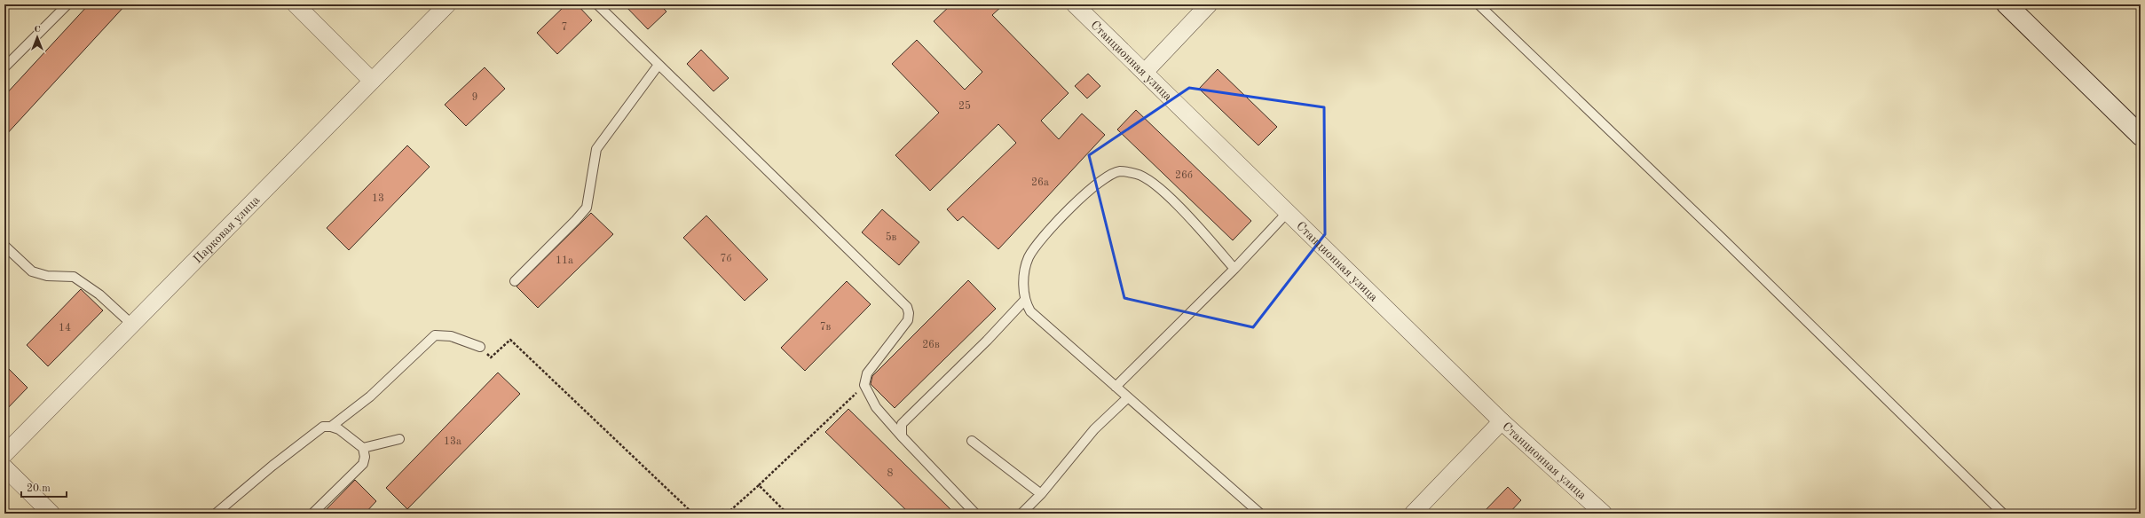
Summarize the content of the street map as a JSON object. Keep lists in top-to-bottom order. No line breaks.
{"streets":{"street":["Станционная улица","Парковая улица"]},"house_numbers":["7","9","25","26б","26а","13","5в","7б","11а","7в","14","26в","13а","8"],"scale_bar":"20 m","north":"top"}
